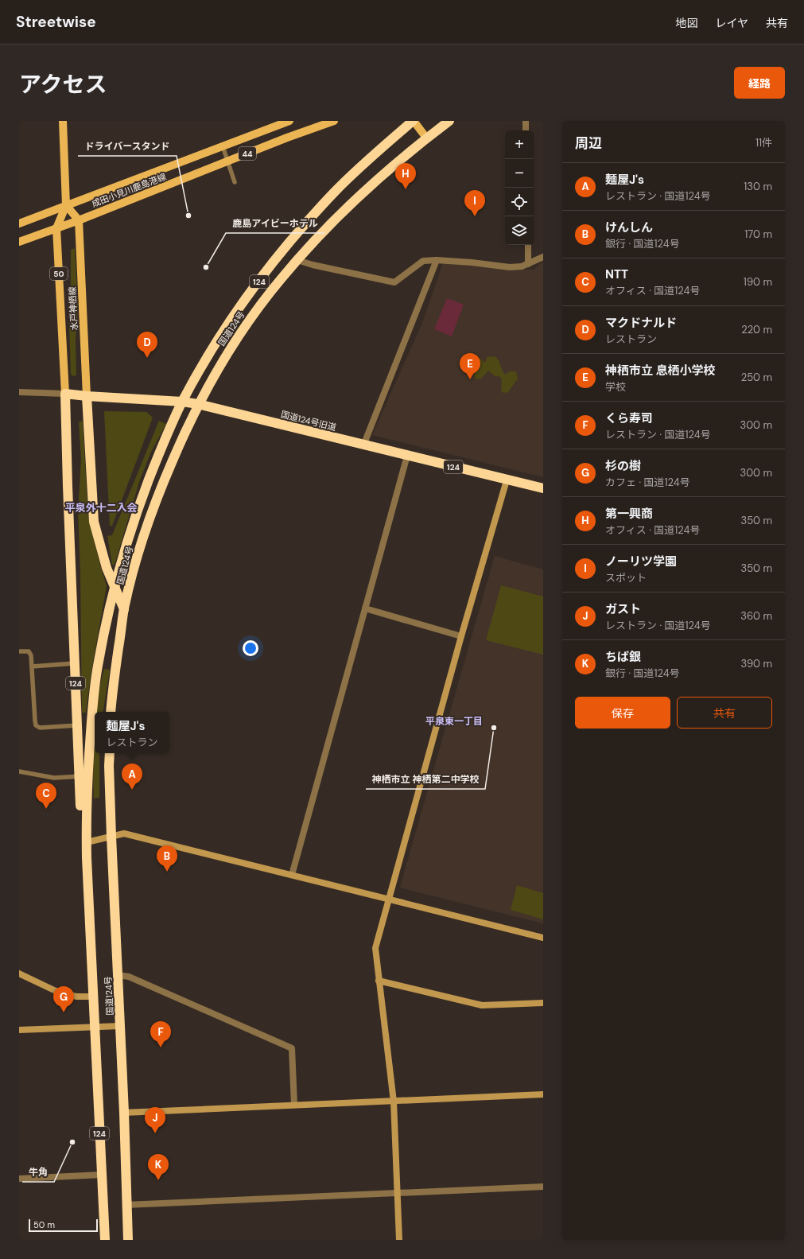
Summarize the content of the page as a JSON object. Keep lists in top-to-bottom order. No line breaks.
{"streets":{"highway":["124","国道124号","国道124号旧道"],"main road":["44","成田小見川鹿島港線","50","水戸神栖線"]},"crossings":[["成田小見川鹿島港線","水戸神栖線"],["水戸神栖線","国道124号"],["水戸神栖線","国道124号旧道"],["国道124号","国道124号旧道"]],"districts":["平泉外十二入会","平泉東一丁目"],"places":["ドライバースタンド","鹿島アイビーホテル","神栖市立 神栖第二中学校","牛角"],"scale_bar":"50 m","page":{"header":"Streetwise","nav":["地図","レイヤ","共有"],"title":"アクセス","buttons":["経路",["保存","共有"]],"heading":["周辺","11件"],"map_buttons":["+","−"],"list":[{"mark":"A","name":"麺屋J's","note":"レストラン · 国道124号","value":"130 m"},{"mark":"B","name":"けんしん","note":"銀行 · 国道124号","value":"170 m"},{"mark":"C","name":"NTT","note":"オフィス · 国道124号","value":"190 m"},{"mark":"D","name":"マクドナルド","note":"レストラン","value":"220 m"},{"mark":"E","name":"神栖市立 息栖小学校","note":"学校","value":"250 m"},{"mark":"F","name":"くら寿司","note":"レストラン · 国道124号","value":"300 m"},{"mark":"G","name":"杉の樹","note":"カフェ · 国道124号","value":"300 m"},{"mark":"H","name":"第一興商","note":"オフィス · 国道124号","value":"350 m"},{"mark":"I","name":"ノーリツ学園","note":"スポット","value":"350 m"},{"mark":"J","name":"ガスト","note":"レストラン · 国道124号","value":"360 m"},{"mark":"K","name":"ちば銀","note":"銀行 · 国道124号","value":"390 m"}],"pins":["H","I","D","E","A","C","B","G","F","J","K"],"popup":["麺屋J's","レストラン"],"scale":"50 m"}}
